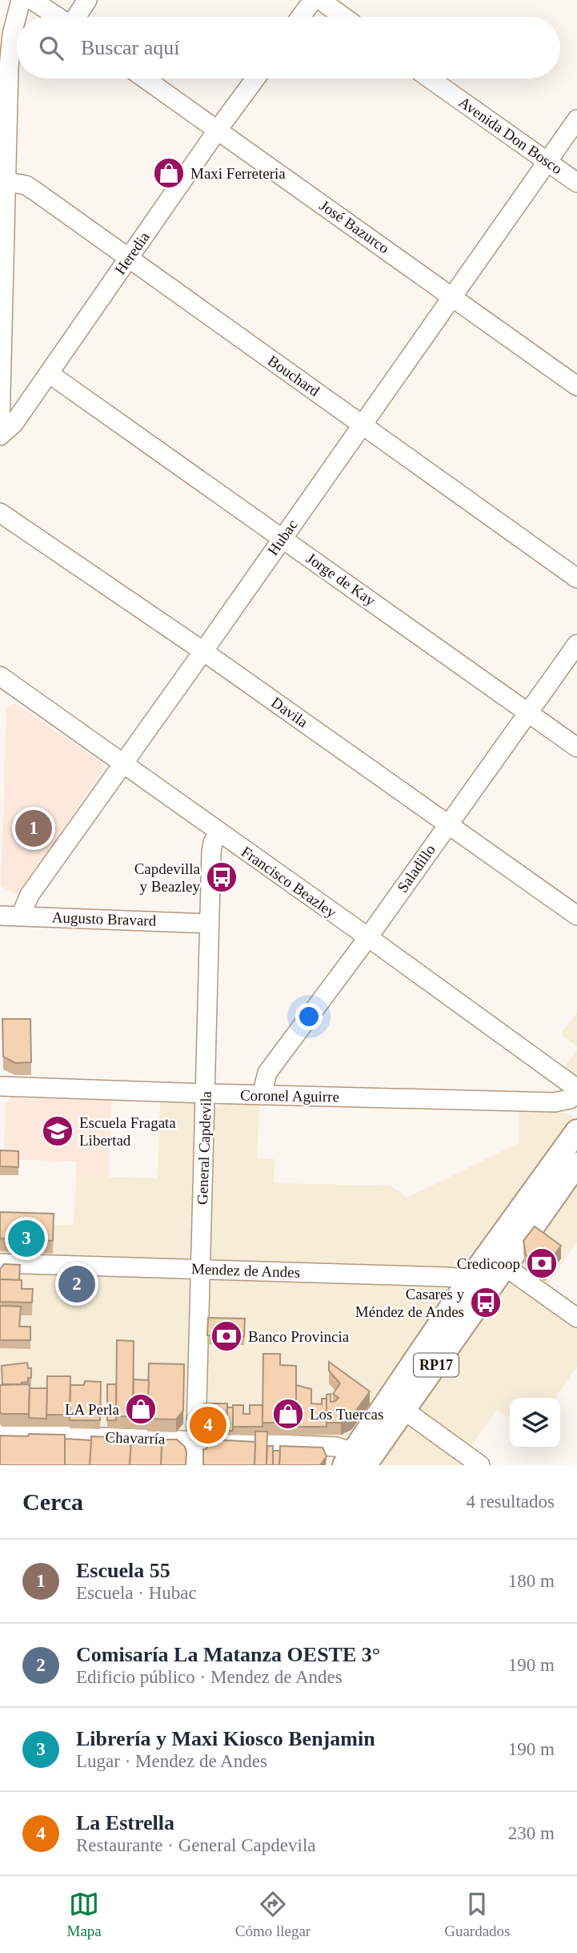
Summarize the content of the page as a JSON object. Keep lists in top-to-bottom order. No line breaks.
{"streets":{"main road":["RP17"],"street":["Avenida Don Bosco","José Bazurco","Heredia","Bouchard","Hubac","Jorge de Kay","Davila","Saladillo","Francisco Beazley","Augusto Bravard","Coronel Aguirre","General Capdevila","Mendez de Andes","Chavarría"]},"crossings":[["Avenida Don Bosco","Hubac"],["José Bazurco","Heredia"],["José Bazurco","Hubac"],["Heredia","Bouchard"],["Heredia","Jorge de Kay"],["Bouchard","Hubac"],["Hubac","Jorge de Kay"],["Hubac","Davila"],["Hubac","Francisco Beazley"],["Hubac","Augusto Bravard"],["Jorge de Kay","Saladillo"],["Davila","Saladillo"],["Saladillo","Francisco Beazley"],["Saladillo","Coronel Aguirre"],["Francisco Beazley","Coronel Aguirre"],["Francisco Beazley","General Capdevila"],["Augusto Bravard","General Capdevila"],["Coronel Aguirre","General Capdevila"],["General Capdevila","Mendez de Andes"],["General Capdevila","Chavarría"],["Mendez de Andes","RP17"],["RP17","Chavarría"]],"places":{"shop":["Maxi Ferreteria","LA Perla","Los Tuercas"],"bus stop":["Capdevilla y Beazley","Casares y Méndez de Andes"],"school or university":["Escuela Fragata Libertad"],"bank":["Credicoop","Banco Provincia"]},"page":{"search":"Buscar aquí","pins":["1","3","2","4"],"heading":["Cerca","4 resultados"],"list":[{"mark":"1","name":"Escuela 55","note":"Escuela · Hubac","value":"180 m"},{"mark":"2","name":"Comisaría La Matanza OESTE 3°","note":"Edificio público · Mendez de Andes","value":"190 m"},{"mark":"3","name":"Librería y Maxi Kiosco Benjamin","note":"Lugar · Mendez de Andes","value":"190 m"},{"mark":"4","name":"La Estrella","note":"Restaurante · General Capdevila","value":"230 m"}],"nav":["Mapa","Cómo llegar","Guardados"]}}
